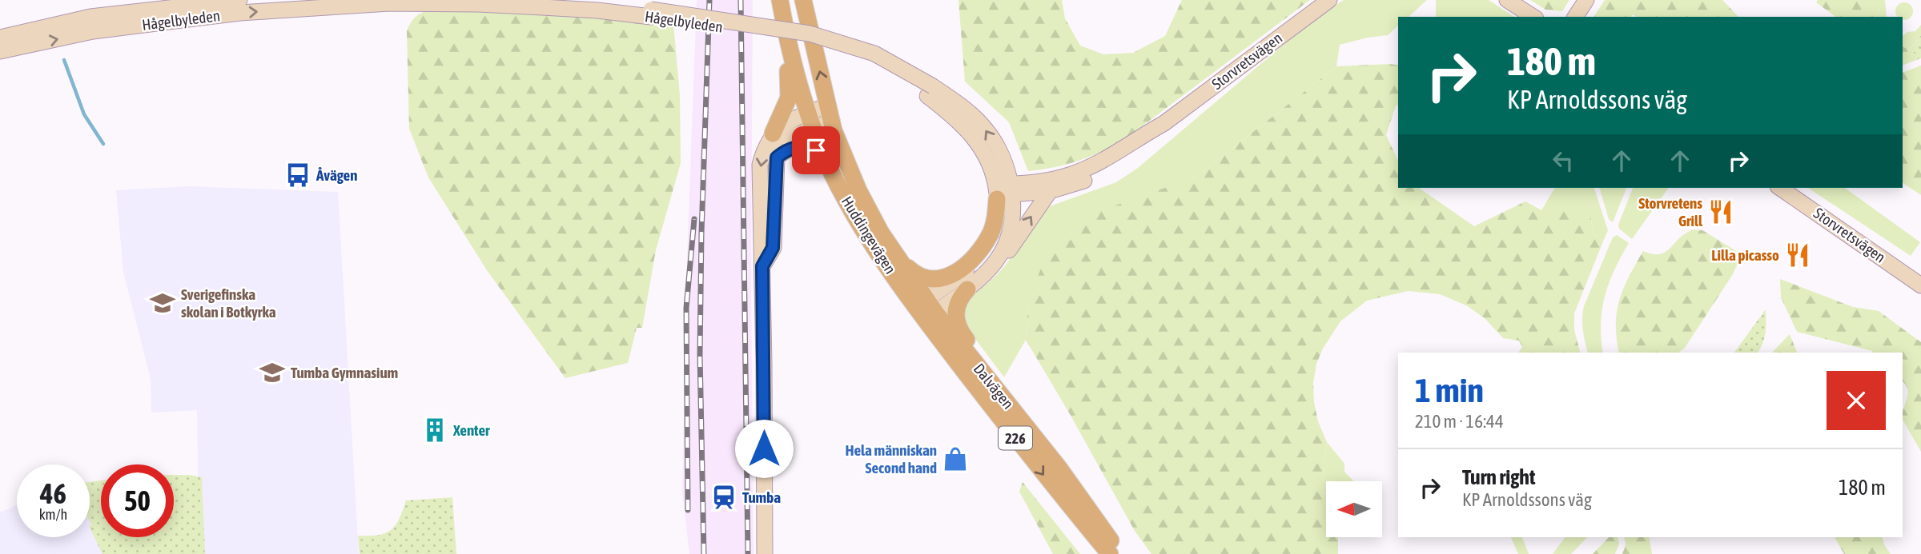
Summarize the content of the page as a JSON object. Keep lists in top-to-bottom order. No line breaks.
{"streets":{"main road":["Hågelbyleden","Storvretsvägen","Huddingevägen","Dalvägen","226"]},"crossings":[["Hågelbyleden","Storvretsvägen"],["Hågelbyleden","Huddingevägen"],["Hågelbyleden","Dalvägen"],["Huddingevägen","Dalvägen"]],"places":{"bus stop":["Åvägen"],"restaurant":["Storvretens Grill","Lilla picasso"],"school or university":["Sverigefinska skolan i Botkyrka","Tumba Gymnasium"],"building":["Xenter"],"shop":["Hela människan Second hand"],"station":["Tumba"]},"north":"left","page":{"turn":["180 m","KP Arnoldssons väg"],"heading":["1 min","210 m · 16:44"],"list":[{"name":"Turn right","note":"KP Arnoldssons väg","value":"180 m"}],"speed":"46 km/h","limit":"50"}}
